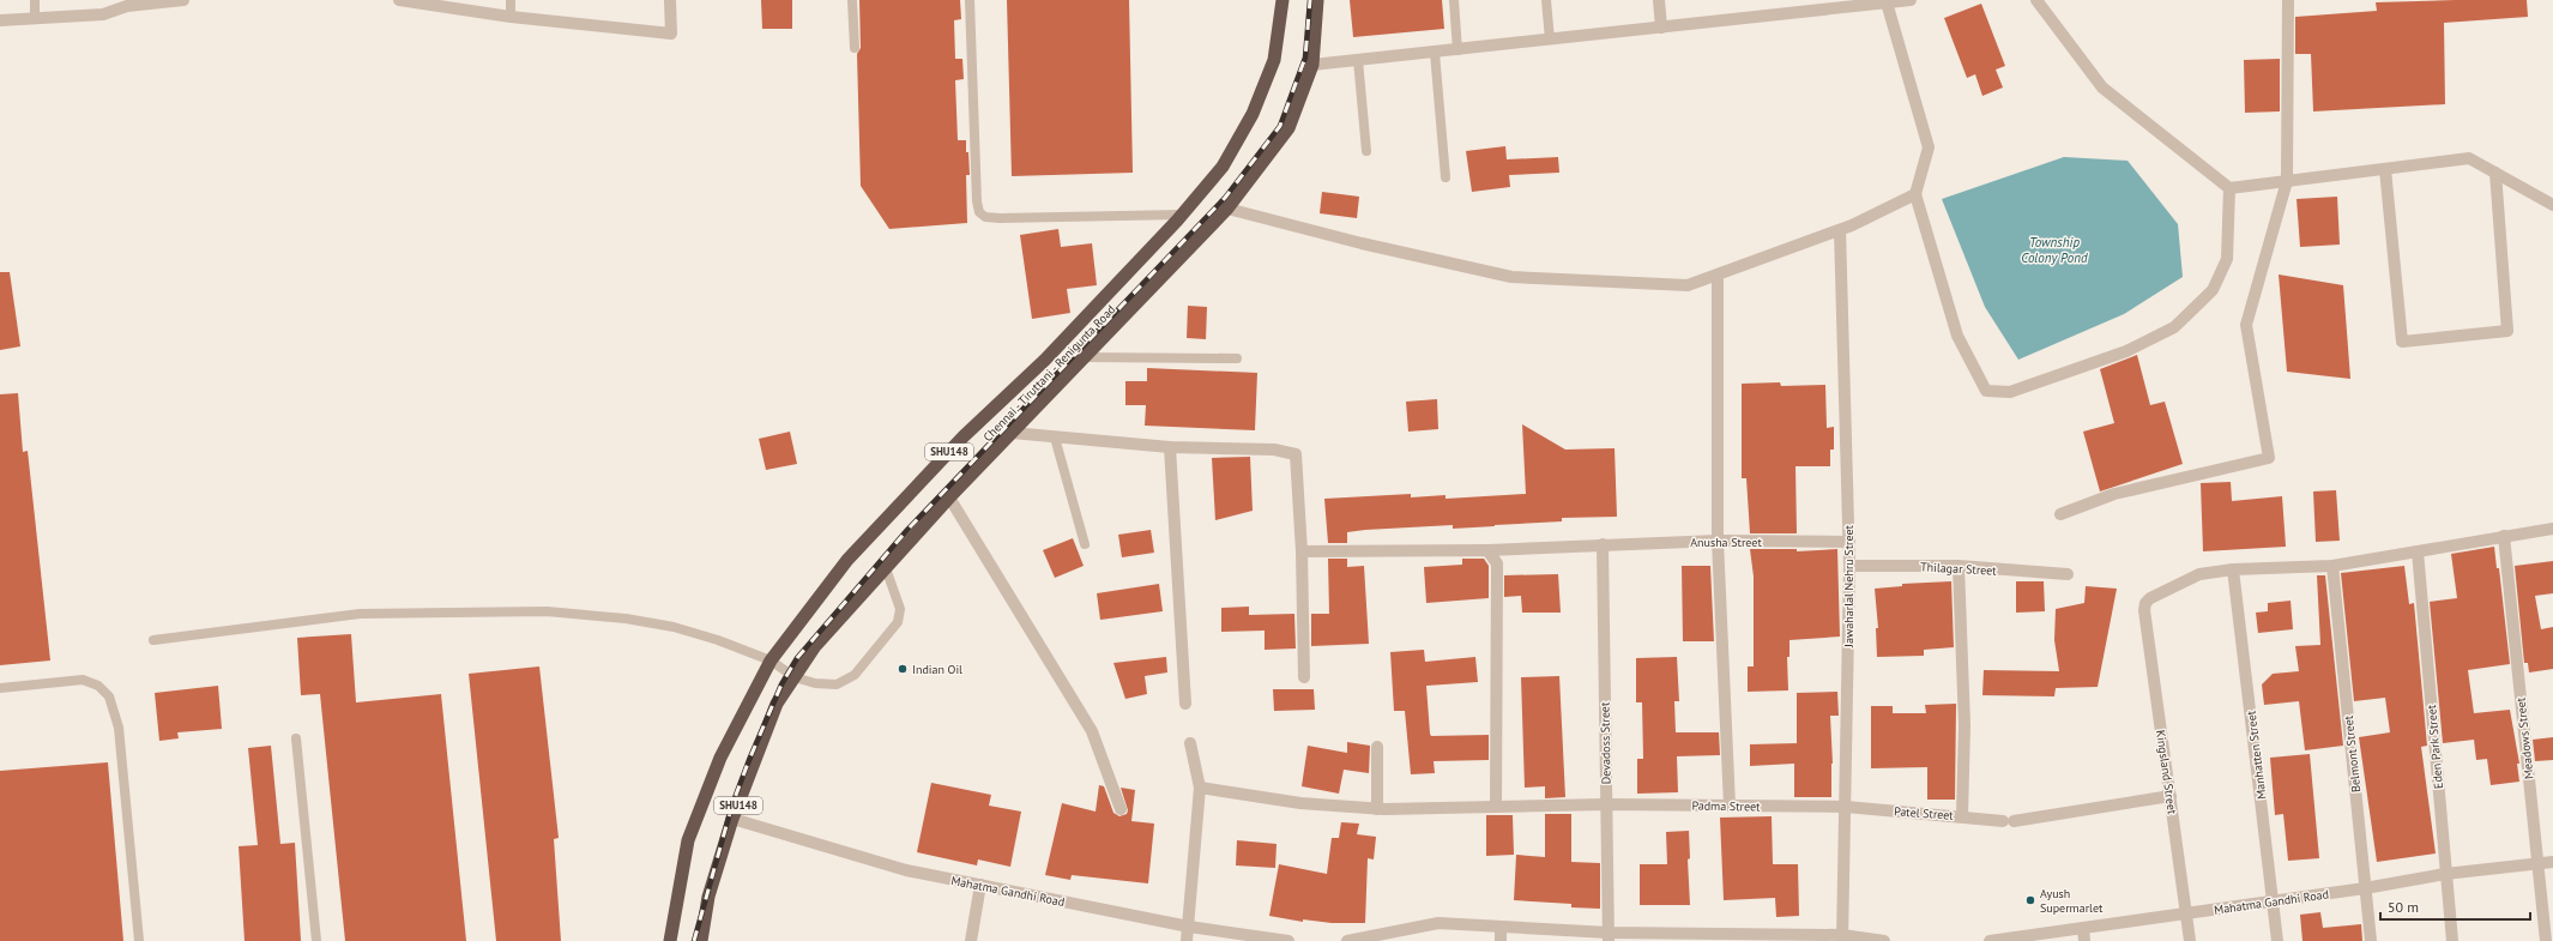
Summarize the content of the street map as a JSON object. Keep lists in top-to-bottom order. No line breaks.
{"streets":{"highway":["Chennai - Tiruttani - Renigunta Road","SHU148"],"street":["Anusha Street","Thilagar Street","Jawaharlal Nehru Street","Meadows Street","Devadoss Street","Eden Park Street","Belmont Street","Manhatten Street","Kingsland Street","Padma Street","Patel Street","Mahatma Gandhi Road"]},"crossings":[["Chennai - Tiruttani - Renigunta Road","Mahatma Gandhi Road"],["Anusha Street","Jawaharlal Nehru Street"],["Anusha Street","Devadoss Street"],["Thilagar Street","Jawaharlal Nehru Street"],["Jawaharlal Nehru Street","Padma Street"],["Jawaharlal Nehru Street","Patel Street"],["Meadows Street","Mahatma Gandhi Road"],["Devadoss Street","Padma Street"],["Eden Park Street","Mahatma Gandhi Road"],["Belmont Street","Mahatma Gandhi Road"],["Manhatten Street","Kingsland Street"],["Manhatten Street","Mahatma Gandhi Road"],["Kingsland Street","Patel Street"],["Kingsland Street","Mahatma Gandhi Road"],["Padma Street","Patel Street"]],"water":["Township Colony Pond"],"places":["Indian Oil","Ayush Supermarlet"],"scale_bar":"50 m"}
